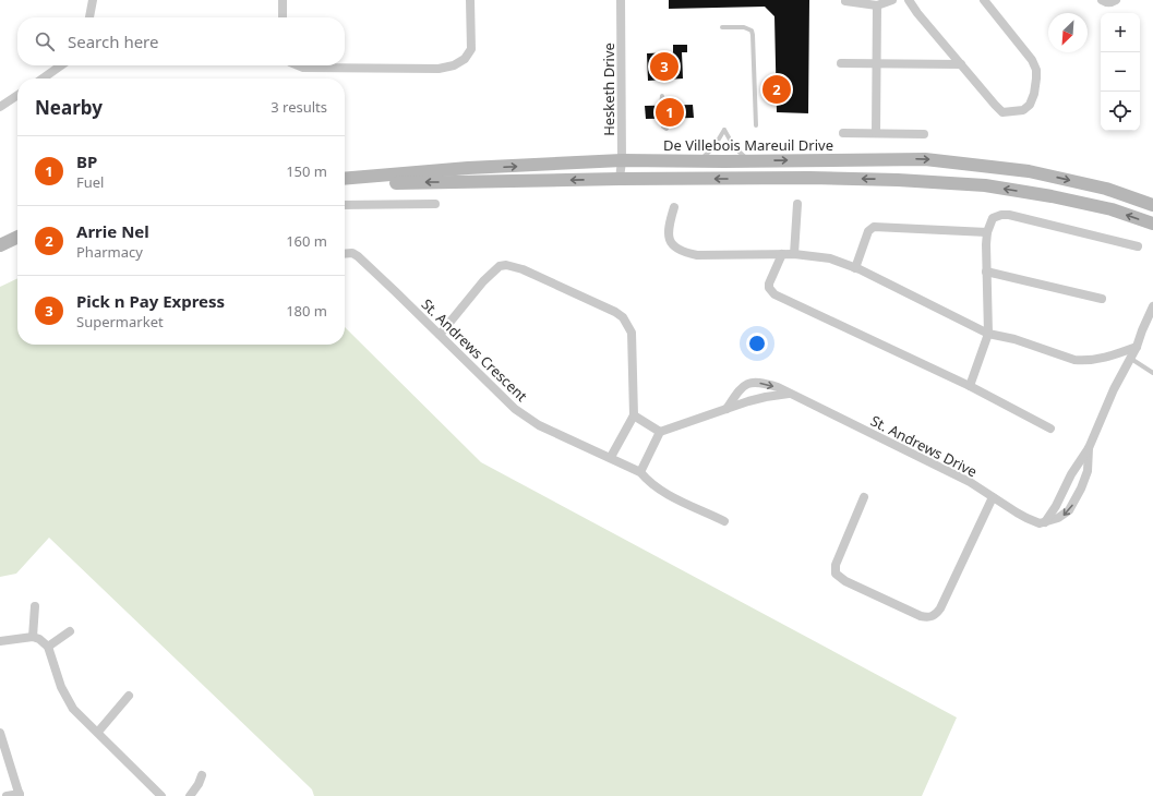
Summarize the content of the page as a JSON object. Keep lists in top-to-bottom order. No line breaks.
{"streets":{"main road":["De Villebois Mareuil Drive"],"street":["Hesketh Drive","St. Andrews Crescent","St. Andrews Drive"]},"crossings":[["Hesketh Drive","De Villebois Mareuil Drive"]],"north":"bottom left","page":{"map_buttons":["+","−"],"search":"Search here","pins":["3","2","1"],"heading":["Nearby","3 results"],"list":[{"mark":"1","name":"BP","note":"Fuel","value":"150 m"},{"mark":"2","name":"Arrie Nel","note":"Pharmacy","value":"160 m"},{"mark":"3","name":"Pick n Pay Express","note":"Supermarket","value":"180 m"}]}}
